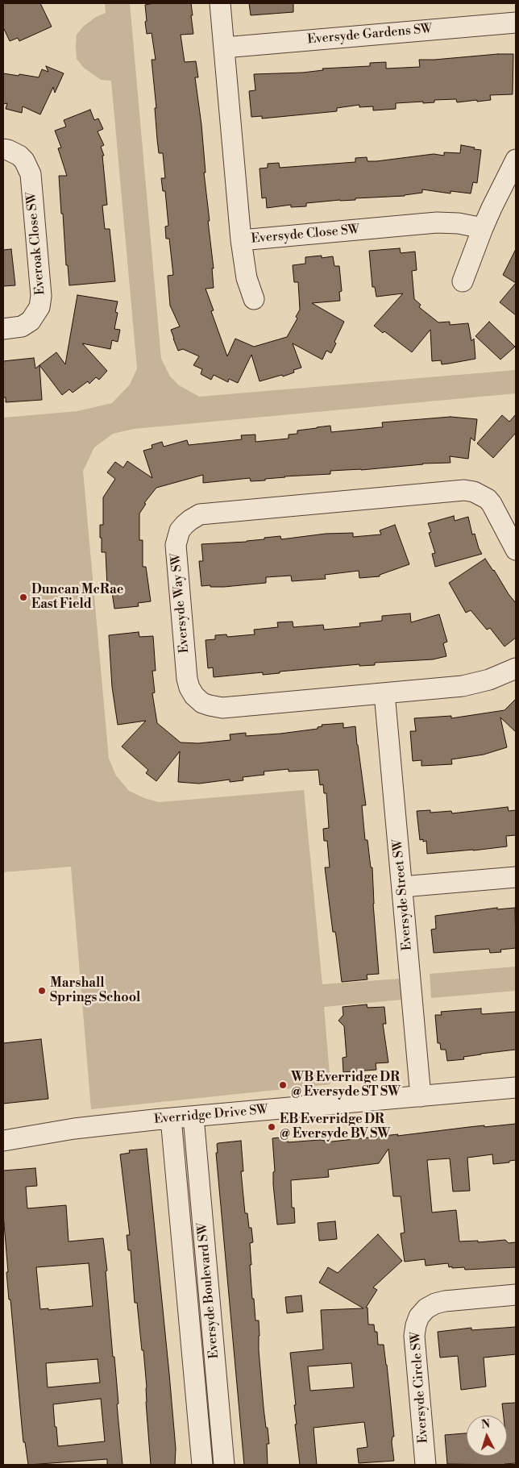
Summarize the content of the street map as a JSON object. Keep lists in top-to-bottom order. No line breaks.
{"streets":{"street":["Eversyde Gardens SW","Eversyde Close SW","Everoak Close SW","Eversyde Way SW","Eversyde Street SW","Everridge Drive SW","Eversyde Boulevard SW","Eversyde Circle SW"]},"crossings":[["Eversyde Gardens SW","Eversyde Close SW"],["Eversyde Way SW","Eversyde Street SW"],["Eversyde Street SW","Everridge Drive SW"],["Everridge Drive SW","Eversyde Boulevard SW"]],"places":["Duncan McRae East Field","Marshall Springs School","WB Everridge DR @ Eversyde ST SW","EB Everridge DR @ Eversyde BV SW"],"north":"top"}
